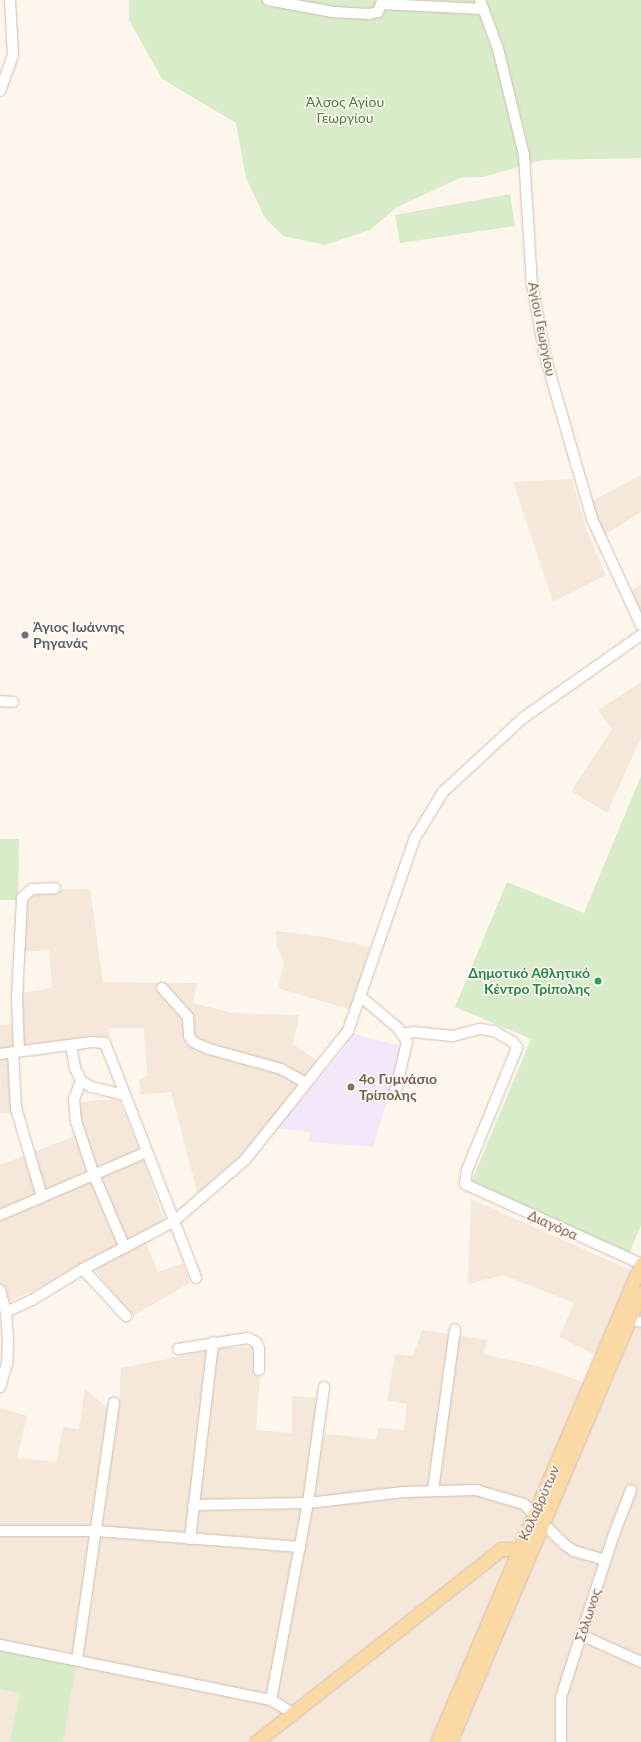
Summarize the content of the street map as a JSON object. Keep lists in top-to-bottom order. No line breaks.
{"streets":{"main road":["Καλαβρύτων"],"street":["Αγίου Γεωργίου","Διαγόρα","Σόλωνος"]},"crossings":[["Διαγόρα","Καλαβρύτων"]],"parks":["Άλσος Αγίου Γεωργίου"],"places":["Άγιος Ιωάννης Ρηγανάς","Δημοτικό Αθλητικό Κέντρο Τρίπολης","4ο Γυμνάσιο Τρίπολης"]}
